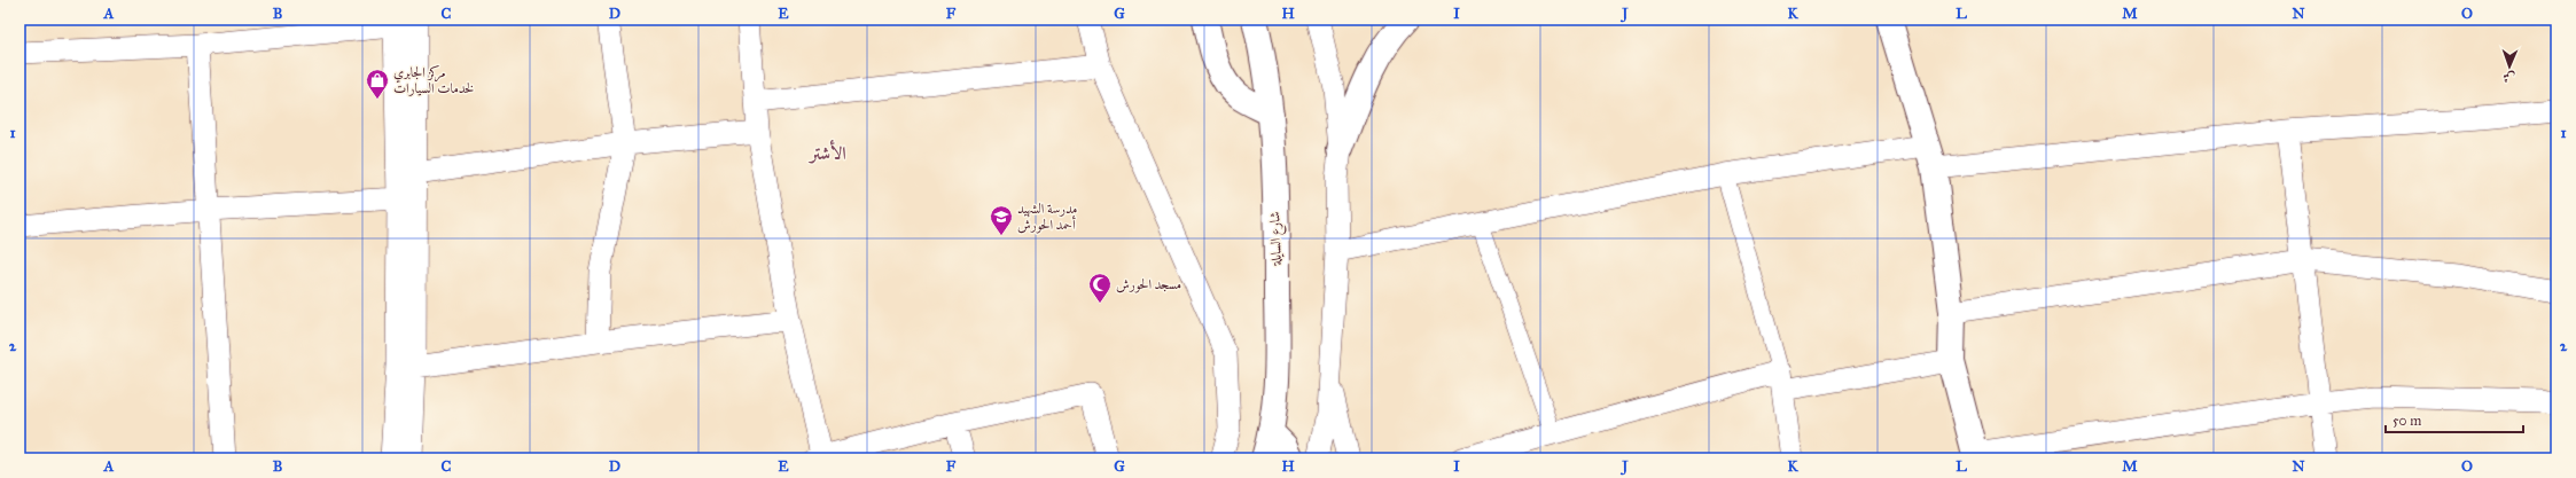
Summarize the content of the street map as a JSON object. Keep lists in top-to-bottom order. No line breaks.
{"streets":{"main road":["شارع السايلة"]},"districts":["الأشتر"],"places":{"shop":["مركز الجابري لخدمات السيارات"],"school or university":["مدرسة الشهيد أحمد الحورش"],"mosque":["مسجد الحورش"]},"scale_bar":"50 m","north":"bottom","grid":{"columns":["A","B","C","D","E","F","G","H","I","J","K","L","M","N","O"],"rows":["1","2"]}}
